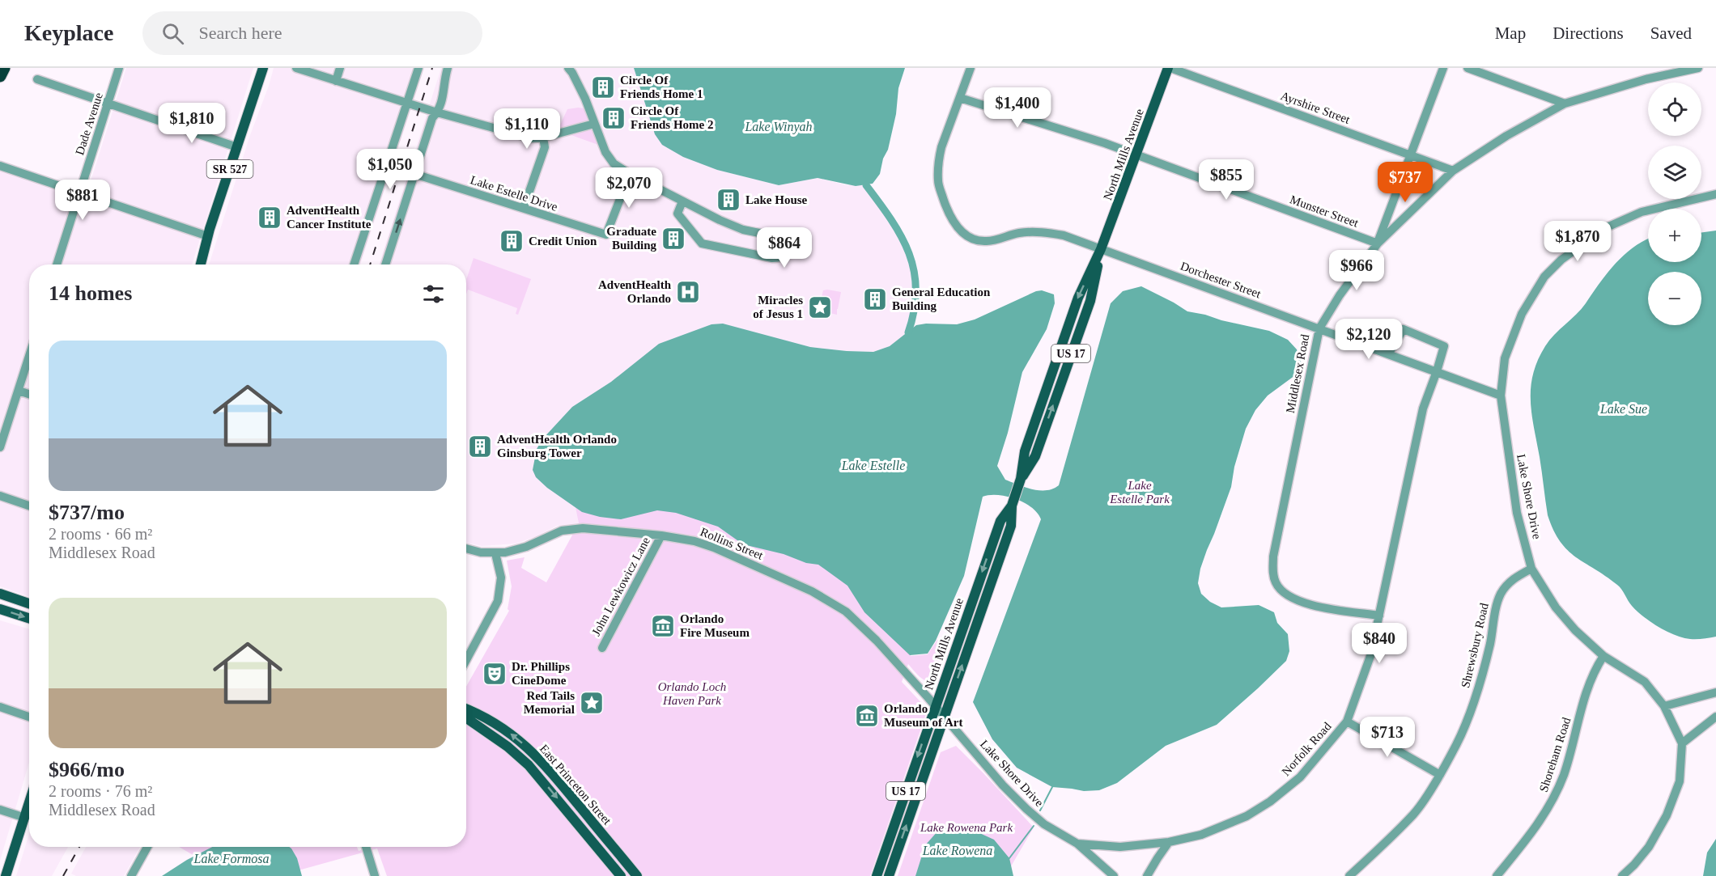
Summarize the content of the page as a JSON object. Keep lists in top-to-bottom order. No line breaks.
{"streets":{"main road":["North Mills Avenue","SR 527","US 17","East Princeton Street"],"street":["Ayrshire Street","Dade Avenue","Lake Estelle Drive","Munster Street","Dorchester Street","Middlesex Road","Lake Shore Drive","Rollins Street","John Lewkowicz Lane","Shrewsbury Road","Norfolk Road","Shoreham Road"]},"crossings":[["Ayrshire Street","North Mills Avenue"],["Ayrshire Street","Middlesex Road"],["North Mills Avenue","Munster Street"],["North Mills Avenue","Dorchester Street"],["North Mills Avenue","Lake Shore Drive"],["North Mills Avenue","Rollins Street"],["Munster Street","Dorchester Street"],["Munster Street","Middlesex Road"],["Dorchester Street","Middlesex Road"],["Dorchester Street","Lake Shore Drive"],["Dorchester Street","Norfolk Road"],["Middlesex Road","Norfolk Road"],["Lake Shore Drive","Rollins Street"],["Lake Shore Drive","Shrewsbury Road"],["Lake Shore Drive","Norfolk Road"],["Lake Shore Drive","Shoreham Road"],["Rollins Street","John Lewkowicz Lane"]],"water":["Lake Winyah","Lake Sue","Lake Estelle","Lake Rowena","Lake Formosa"],"parks":["Lake Estelle Park","Orlando Loch Haven Park","Lake Rowena Park"],"places":{"building":["Circle Of Friends Home 1","Circle Of Friends Home 2","Lake House","AdventHealth Cancer Institute","Graduate Building","Credit Union","General Education Building","AdventHealth Orlando Ginsburg Tower"],"hospital":["AdventHealth Orlando"],"place":["Miracles of Jesus 1","Red Tails Memorial"],"museum":["Orlando Fire Museum","Orlando Museum of Art"],"theatre":["Dr. Phillips CineDome"]},"page":{"header":"Keyplace","search":"Search here","nav":["Map","Directions","Saved"],"map_buttons":["+","−"],"price":["$1,400","$1,810","$1,110","$1,050","$855","$737","$2,070","$881","$1,870","$864","$966","$2,120","$840","$713"],"heading":"14 homes","list":[{"name":"$737/mo","note":"2 rooms · 66 m² · Middlesex Road"},{"name":"$966/mo","note":"2 rooms · 76 m² · Middlesex Road"}]}}
